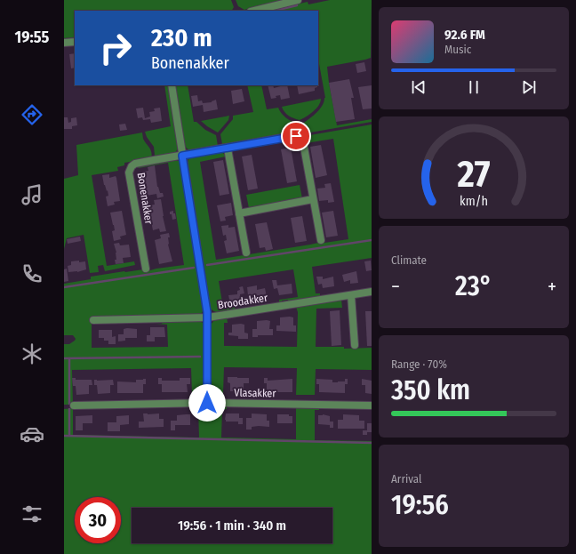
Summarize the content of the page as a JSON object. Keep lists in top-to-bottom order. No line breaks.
{"streets":{"street":["Bonenakker","Broodakker","Vlasakker"]},"page":{"tabs":"19:55","turn":["230 m","Bonenakker"],"song":["92.6 FM","Music"],"tile":["Climate",["Range · 70%","350 km"],["Arrival","19:56"]],"heat":["−","23°","+"],"limit":"30","trip":"19:56 · 1 min · 340 m","gauge":["27","km/h"]}}
